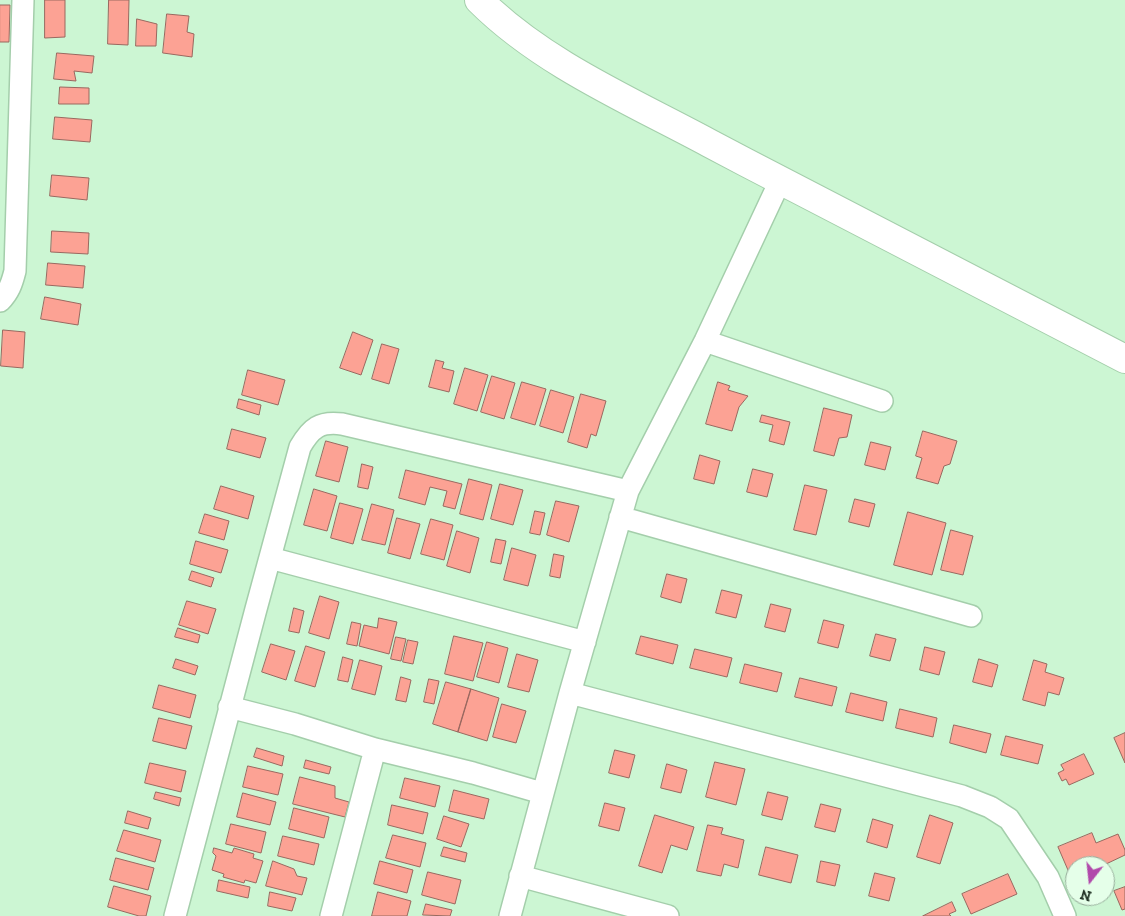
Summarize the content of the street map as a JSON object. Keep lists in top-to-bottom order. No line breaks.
{"north":"bottom"}
